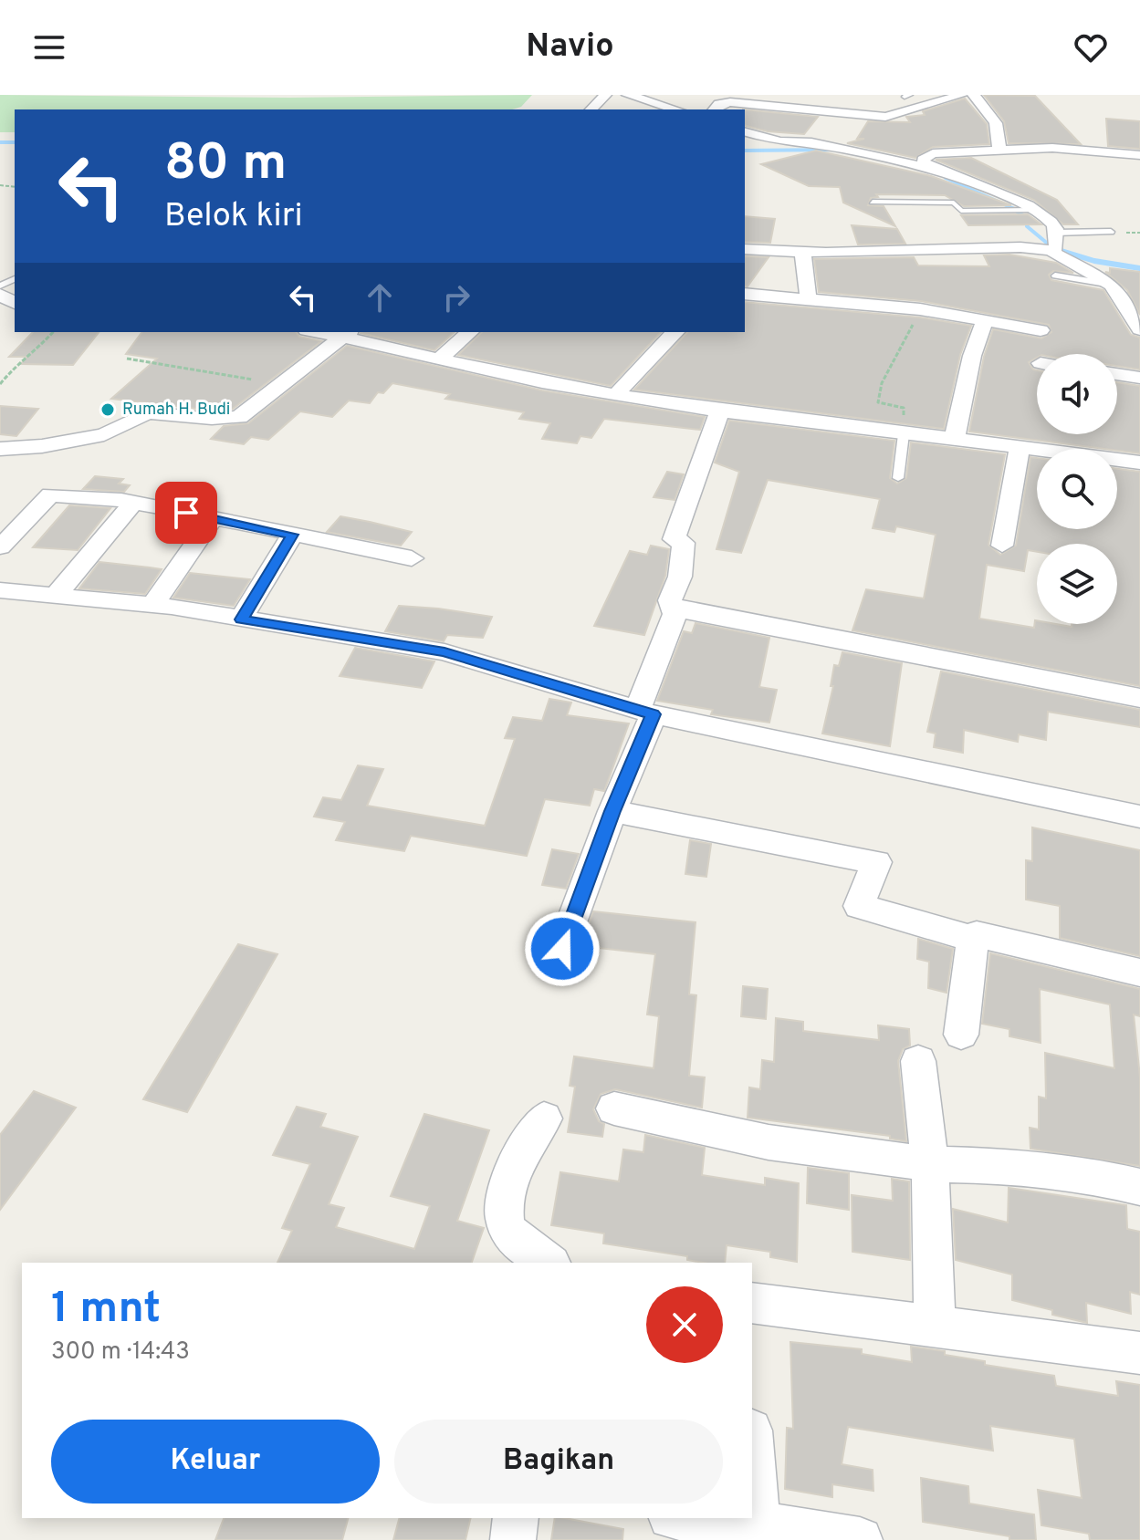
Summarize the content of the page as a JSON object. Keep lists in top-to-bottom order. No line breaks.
{"places":["Rumah H. Budi"],"page":{"header":"Navio","turn":["80 m","Belok kiri"],"heading":["1 mnt","300 m · 14:43"],"buttons":["Keluar","Bagikan"]}}
